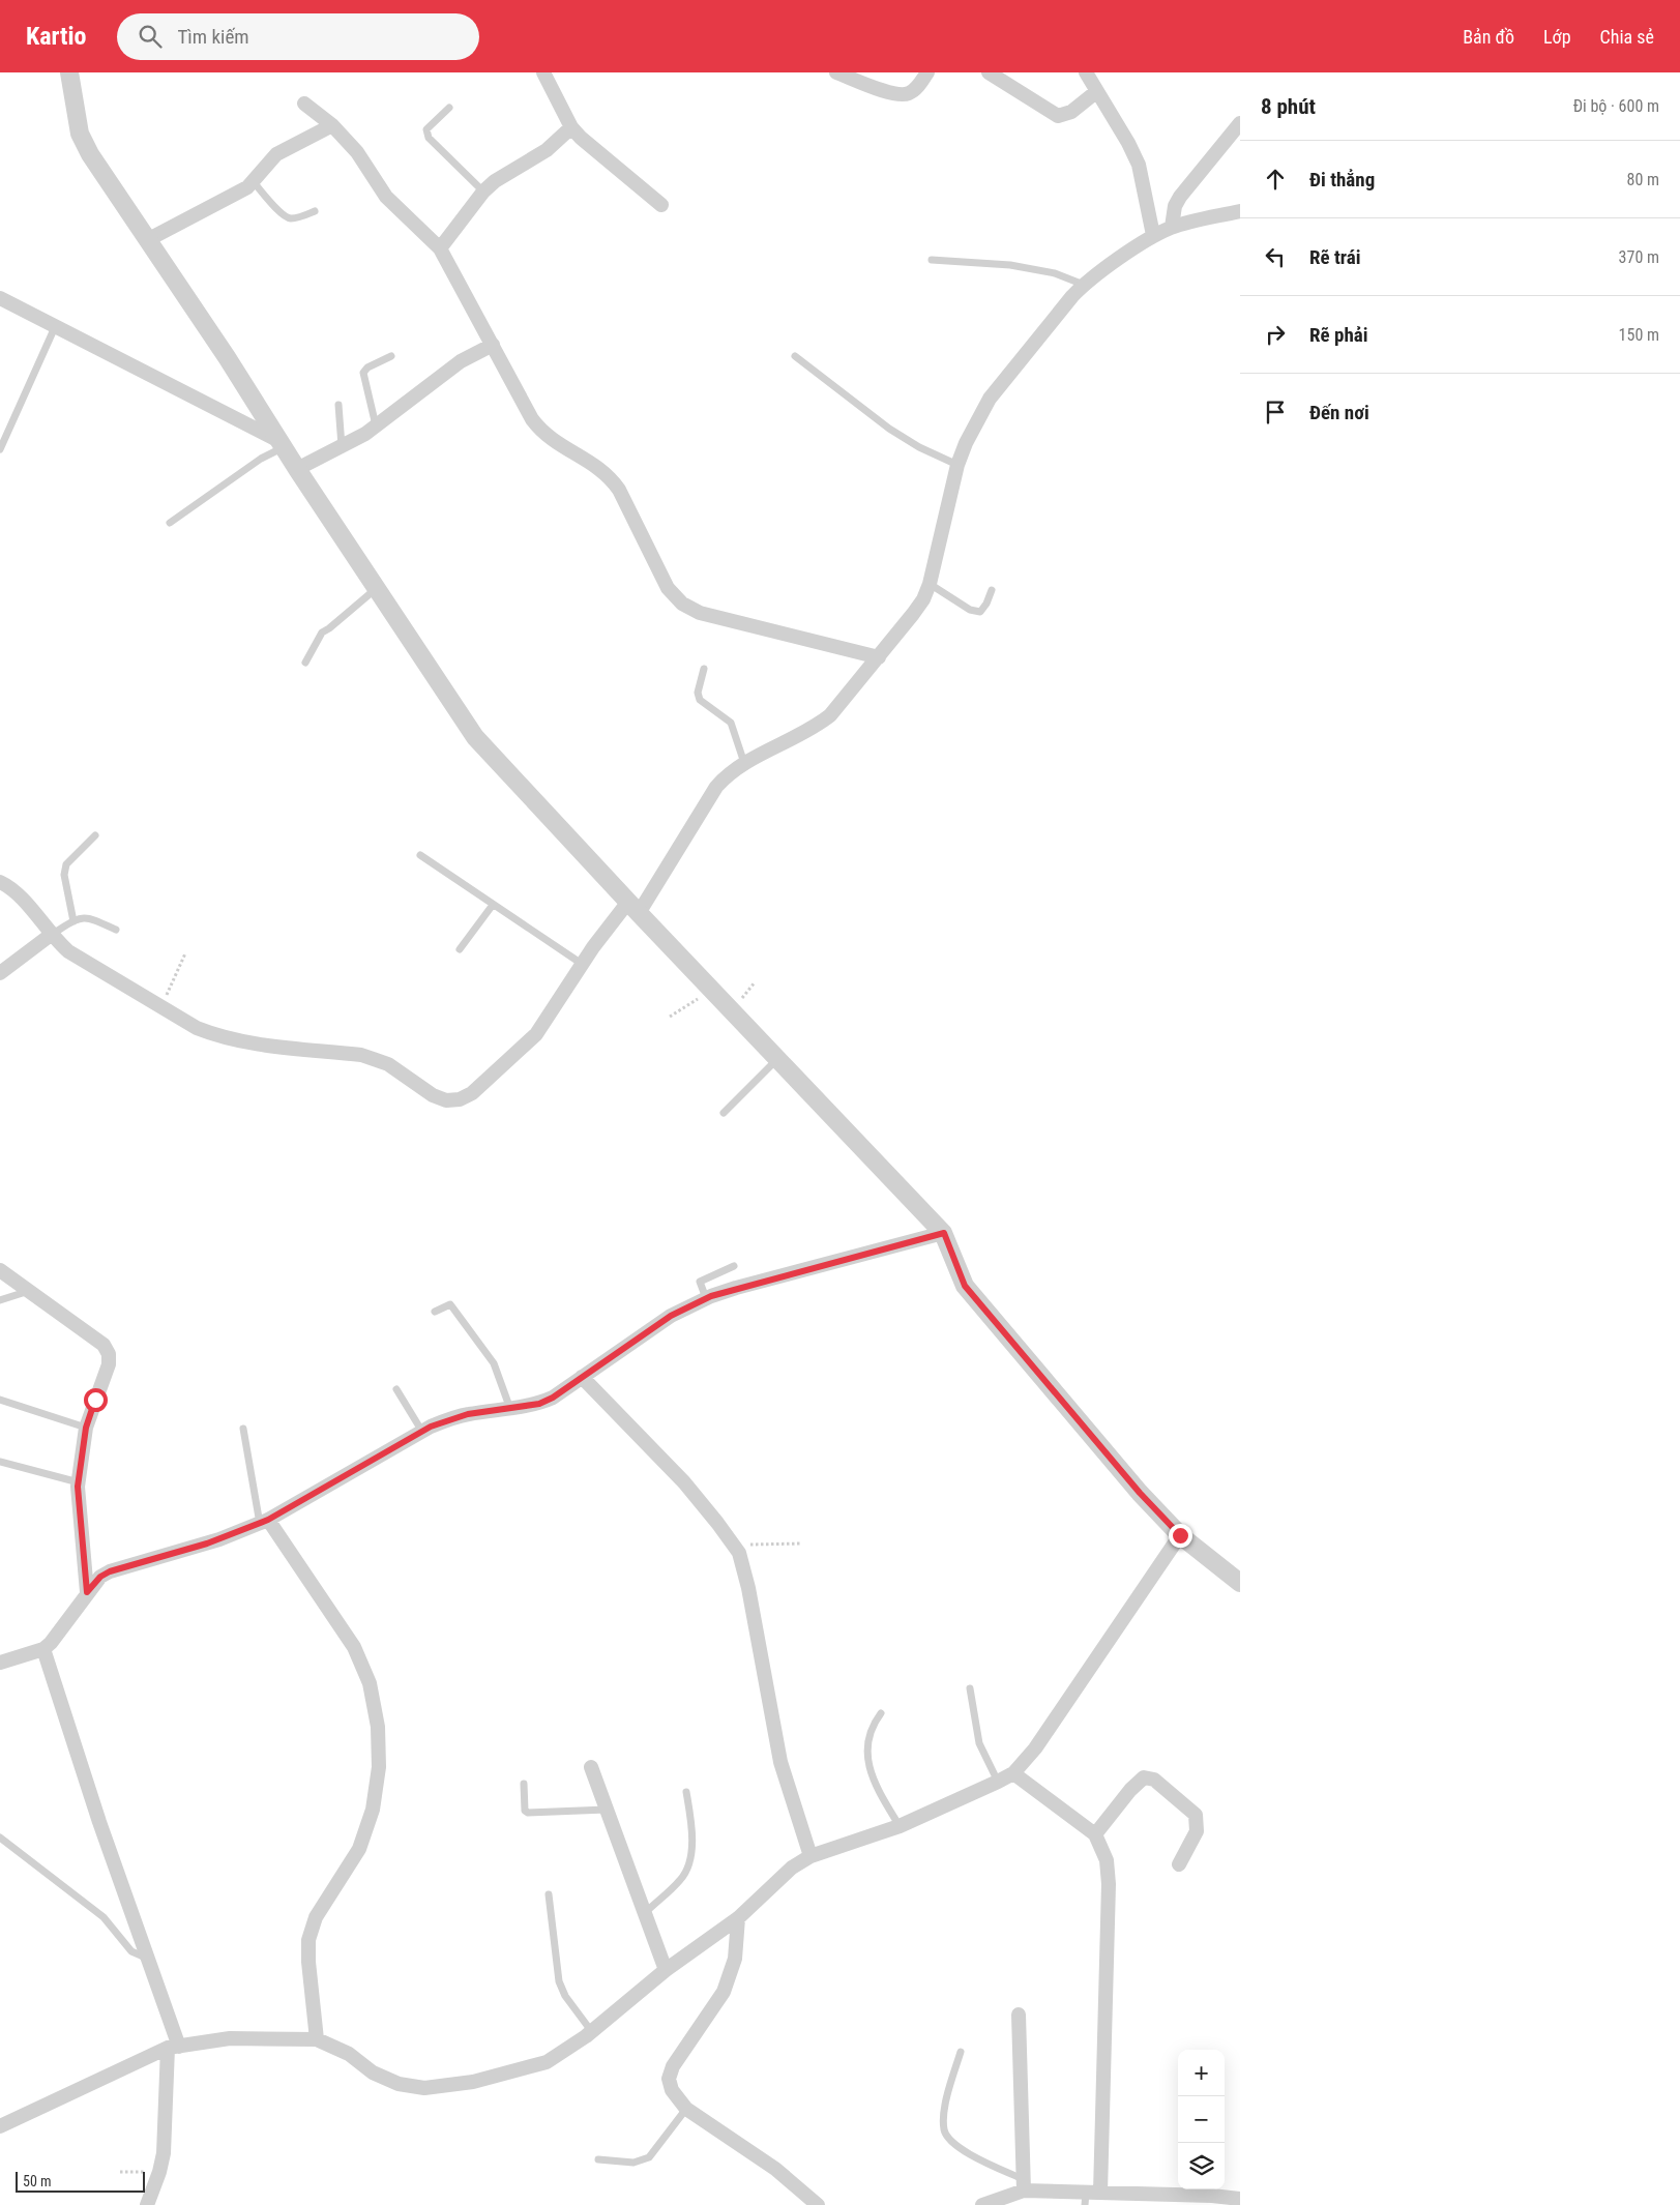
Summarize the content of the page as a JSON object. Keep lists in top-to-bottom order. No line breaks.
{"scale_bar":"50 m","page":{"header":"Kartio","search":"Tìm kiếm","nav":["Bản đồ","Lớp","Chia sẻ"],"heading":["8 phút","Đi bộ · 600 m"],"list":[["Đi thẳng","80 m"],["Rẽ trái","370 m"],["Rẽ phải","150 m"],"Đến nơi"],"map_buttons":["+","−"],"scale":"50 m"}}
